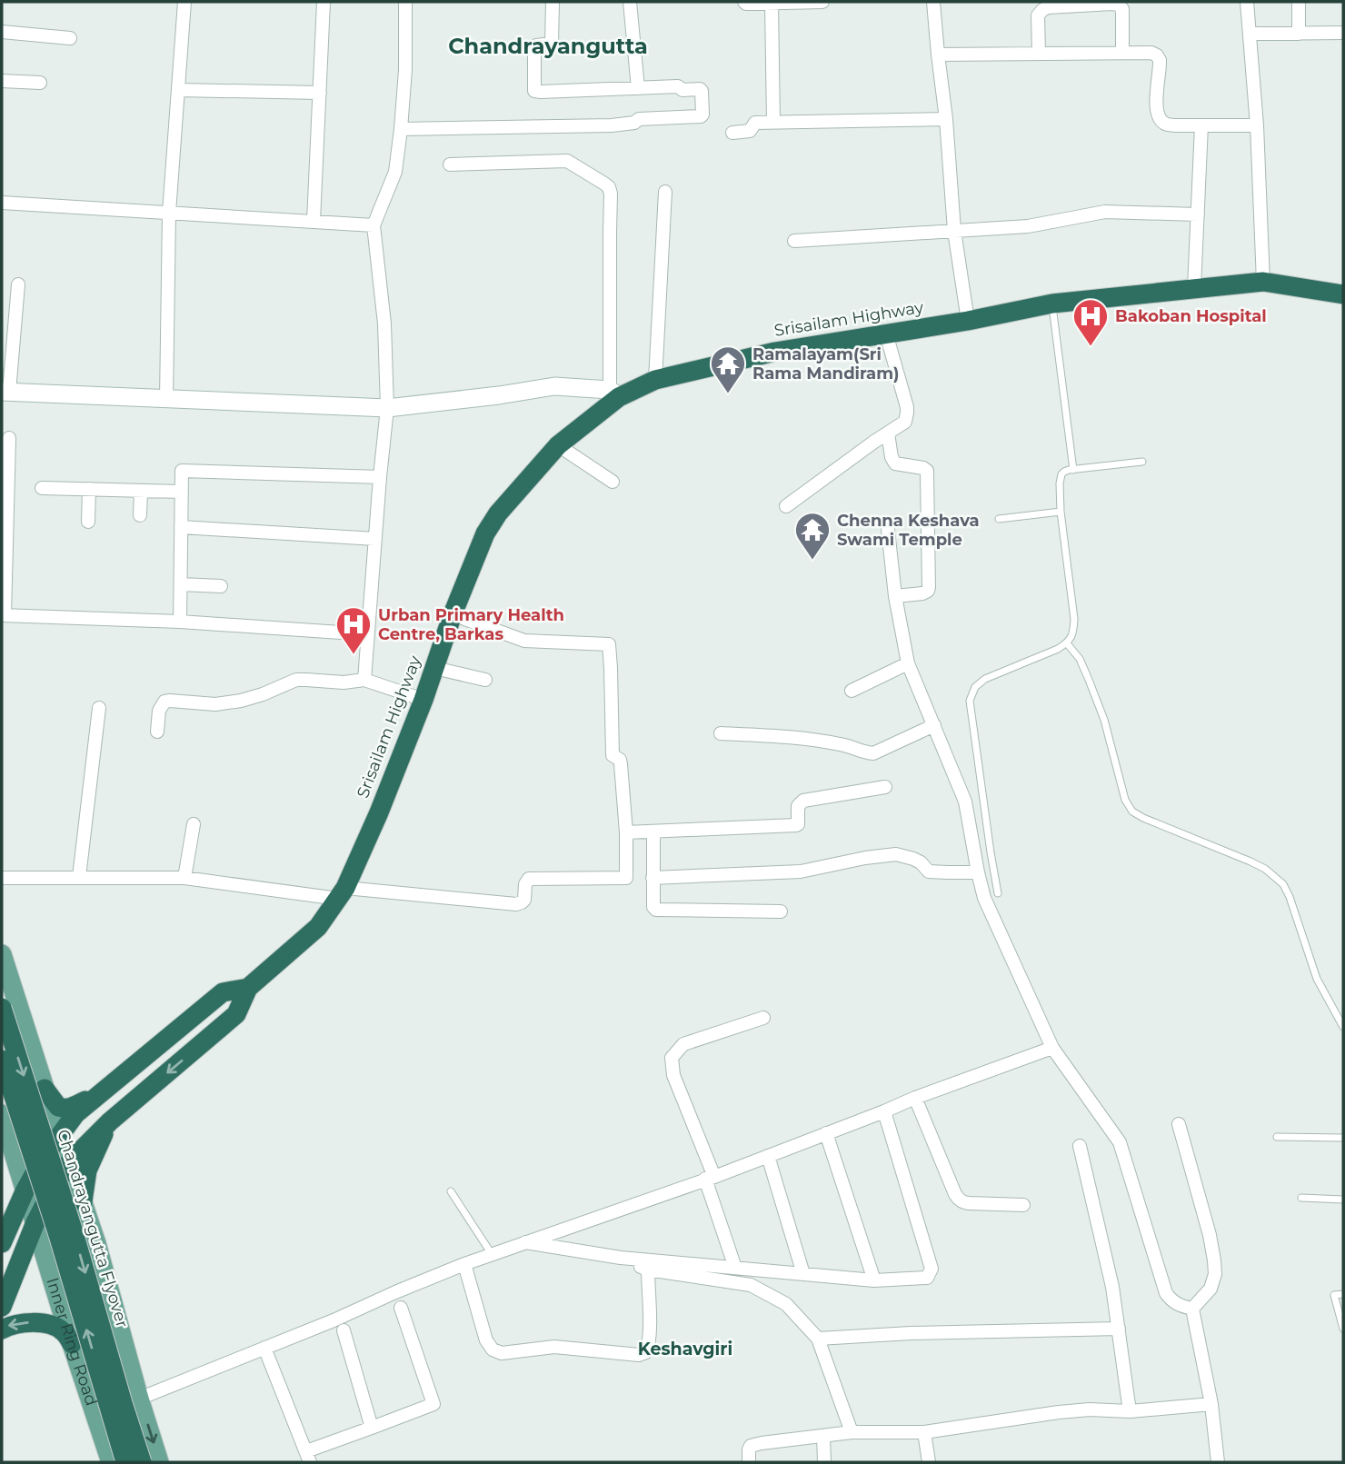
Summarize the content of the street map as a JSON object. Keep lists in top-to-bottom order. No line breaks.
{"streets":{"highway":["Srisailam Highway","Chandrayangutta Flyover"],"main road":["Inner Ring Road"]},"districts":["Chandrayangutta","Keshavgiri"],"places":{"hospital":["Bakoban Hospital","Urban Primary Health Centre, Barkas"],"temple":["Ramalayam(Sri Rama Mandiram)","Chenna Keshava Swami Temple"]}}
